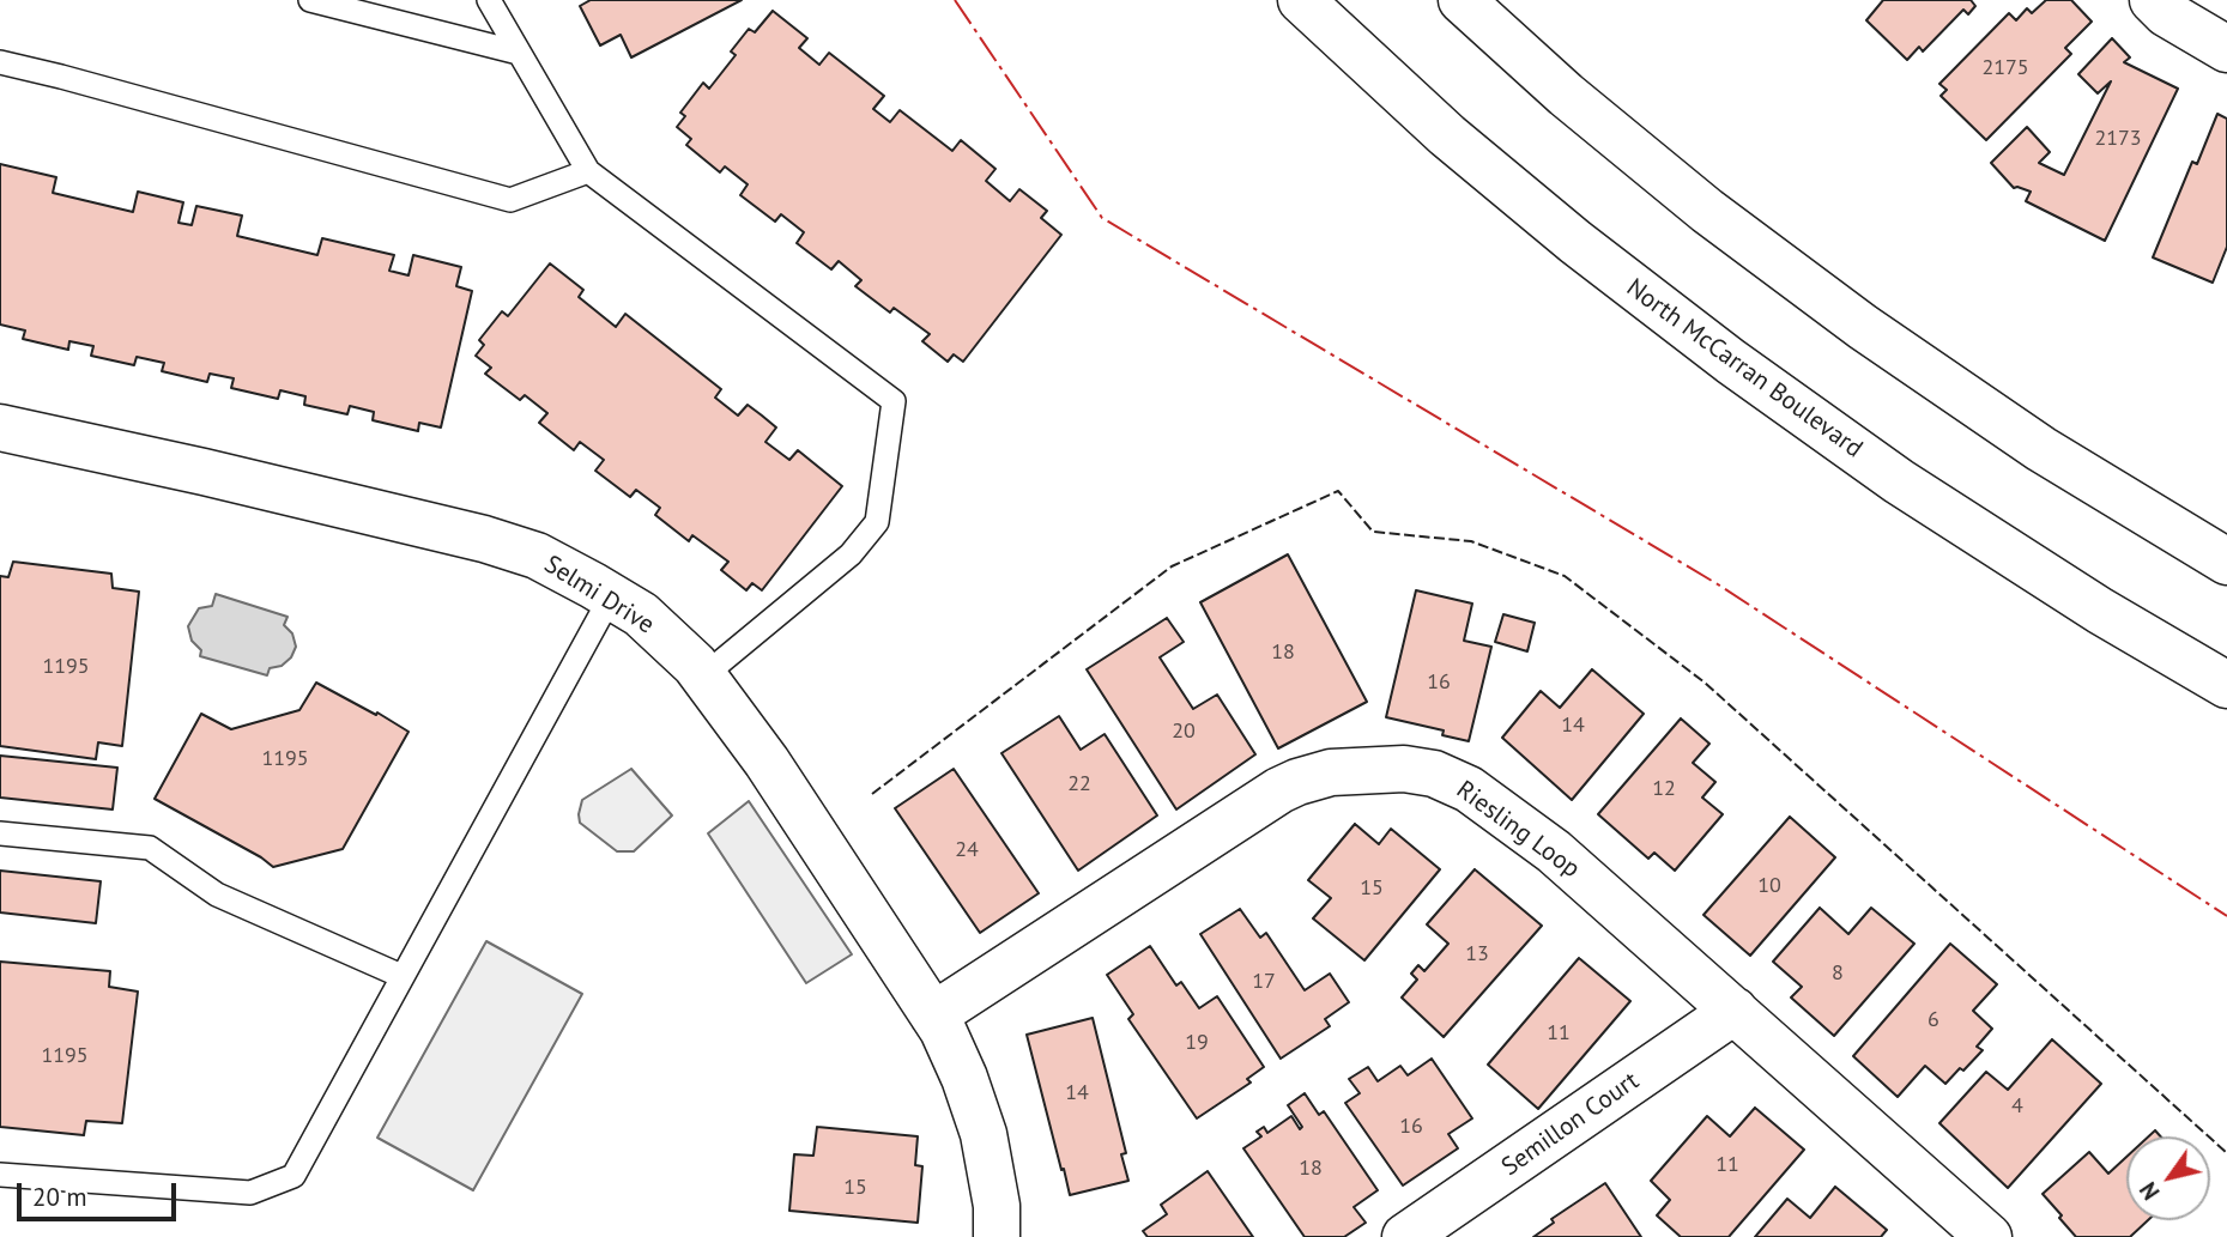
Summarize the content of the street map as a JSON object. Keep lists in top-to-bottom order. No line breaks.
{"streets":{"street":["North McCarran Boulevard","Selmi Drive","Riesling Loop","Semillon Court"]},"crossings":[["Selmi Drive","Riesling Loop"],["Riesling Loop","Semillon Court"]],"house_numbers":["2175","2173","18","1195","16","14","20","1195","22","12","24","10","15","13","8","17","6","11","19","1195","14","4","16","11","18","15"],"scale_bar":"20 m","north":"bottom left"}
